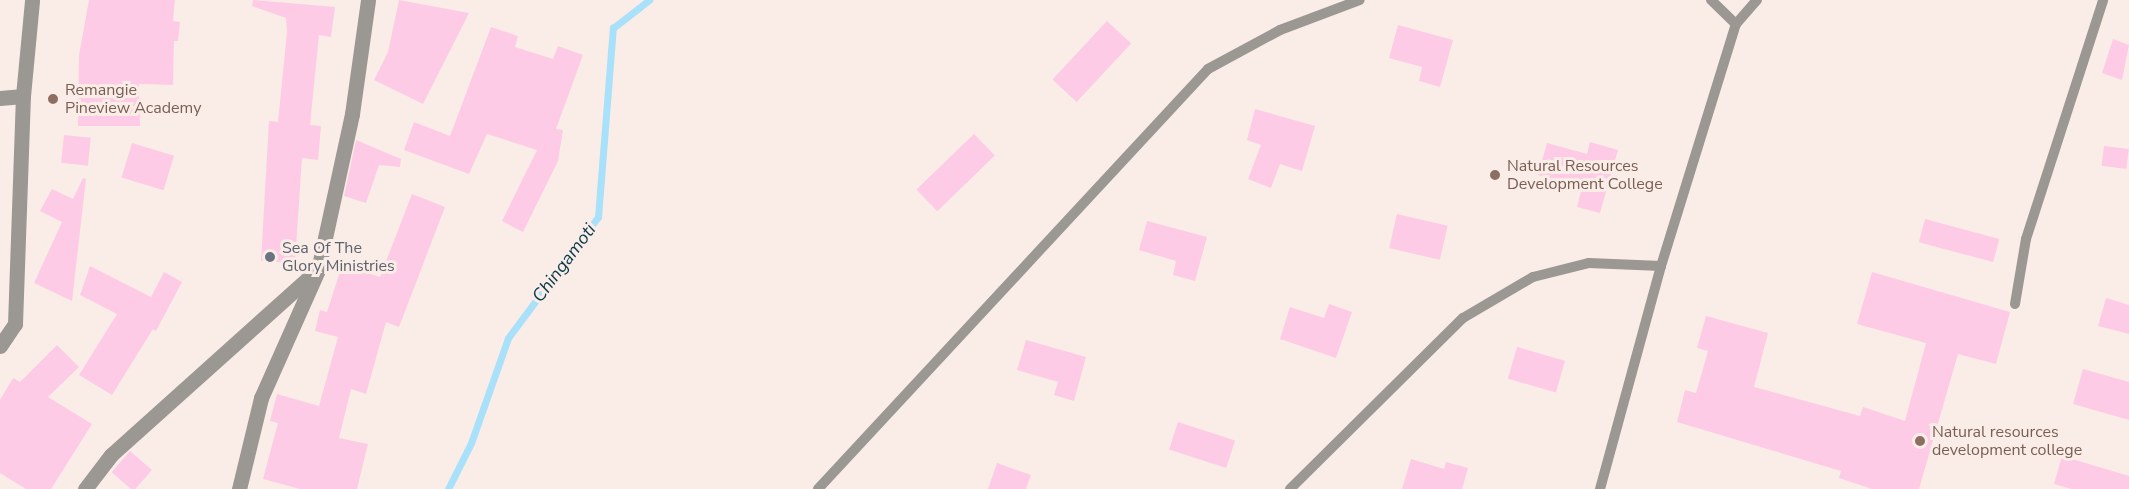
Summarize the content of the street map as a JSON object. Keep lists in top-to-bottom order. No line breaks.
{"water":["Chingamoti"],"places":["Remangie Pineview Academy","Natural Resources Development College","Sea Of The Glory Ministries","Natural resources development college"]}
